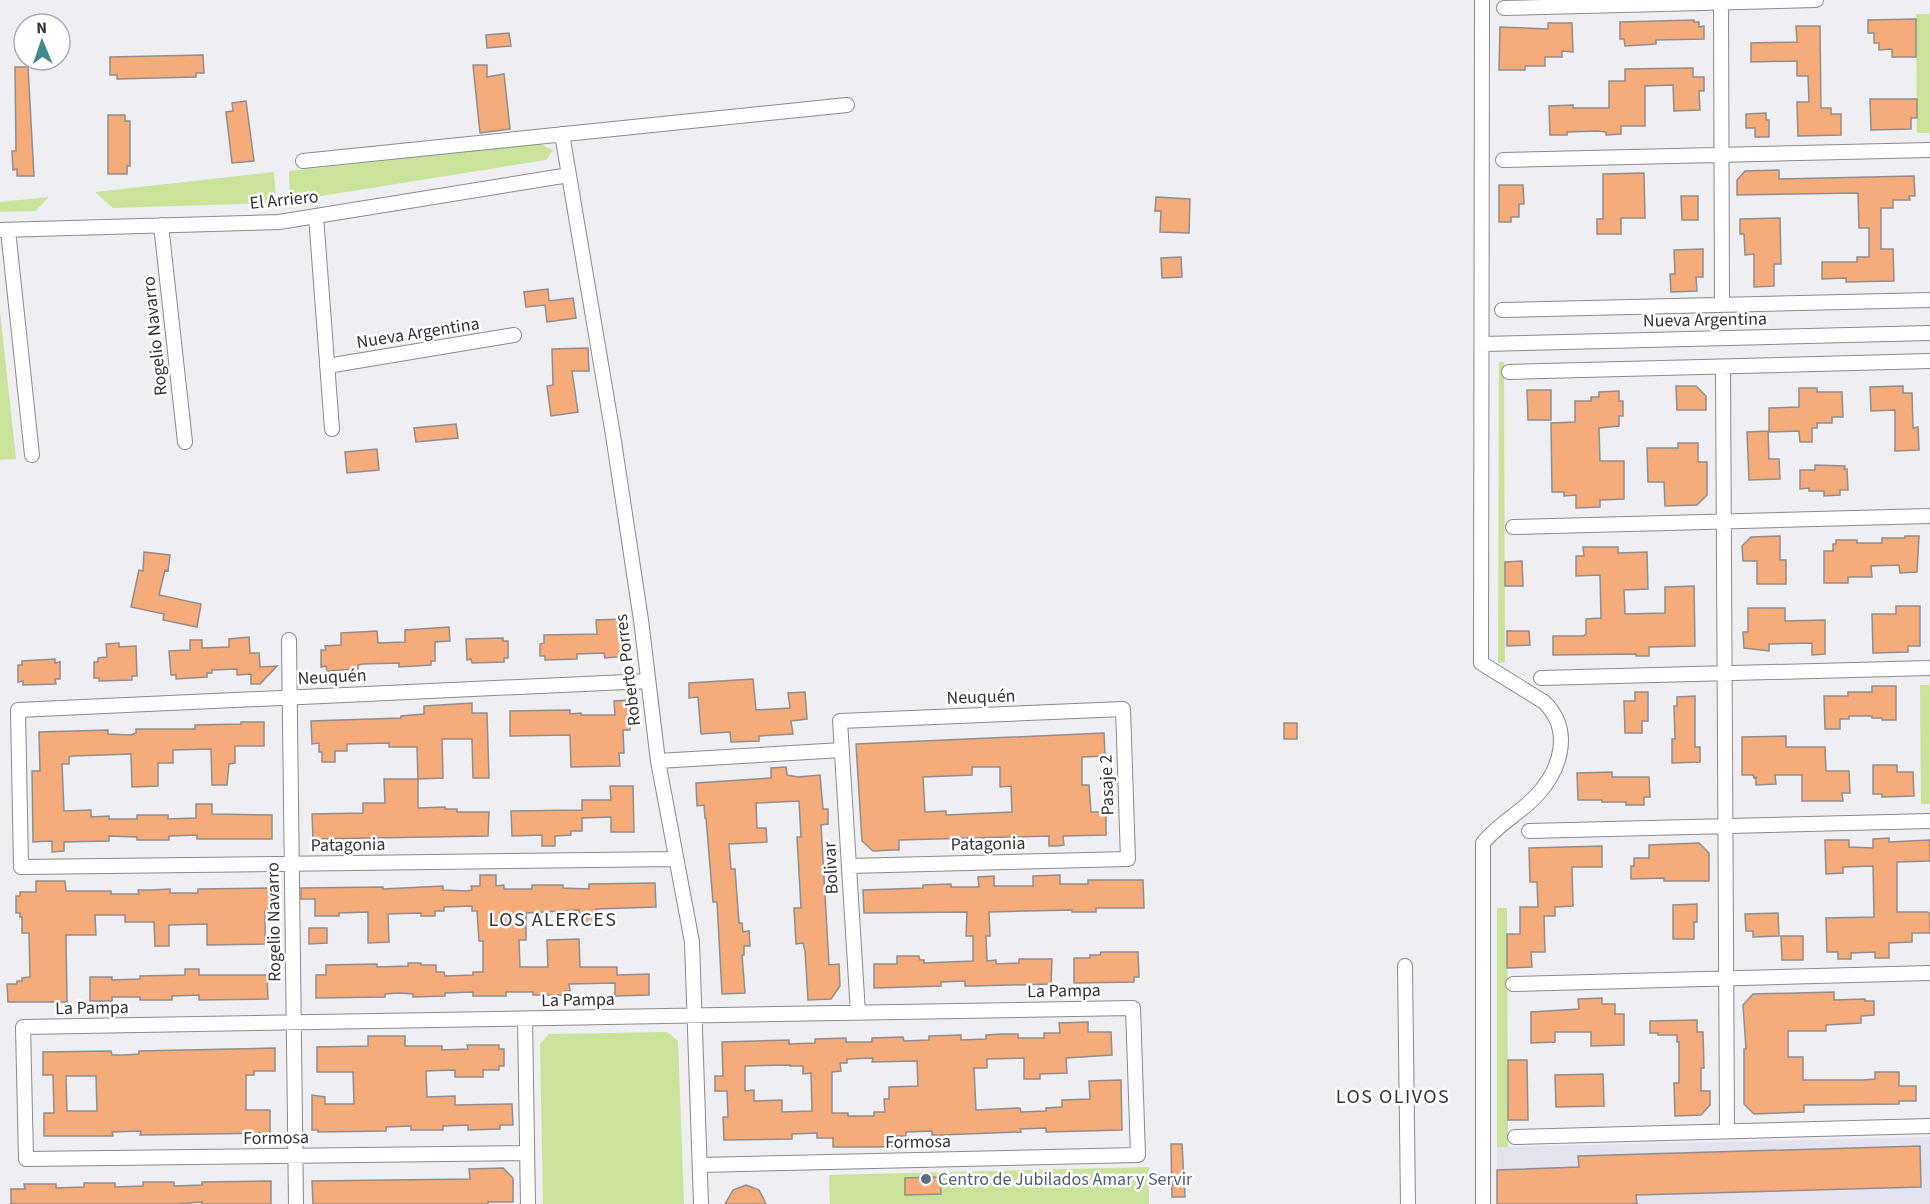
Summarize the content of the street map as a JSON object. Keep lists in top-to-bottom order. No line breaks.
{"streets":{"street":["El Arriero","Nueva Argentina","Rogelio Navarro","Roberto Porres","Neuquén","Pasaje 2","Patagonia","Bolivar","La Pampa","Formosa"]},"crossings":[["El Arriero","Rogelio Navarro"],["El Arriero","Roberto Porres"],["Rogelio Navarro","Neuquén"],["Rogelio Navarro","Patagonia"],["Rogelio Navarro","La Pampa"],["Rogelio Navarro","Formosa"],["Roberto Porres","Neuquén"],["Roberto Porres","Patagonia"],["Roberto Porres","La Pampa"],["Roberto Porres","Formosa"],["Neuquén","Pasaje 2"],["Neuquén","Patagonia"],["Neuquén","Bolivar"],["Pasaje 2","Patagonia"],["Patagonia","Bolivar"],["Bolivar","La Pampa"],["La Pampa","Formosa"]],"districts":["LOS ALERCES","LOS OLIVOS"],"places":["Centro de Jubilados Amar y Servir"],"north":"top"}
